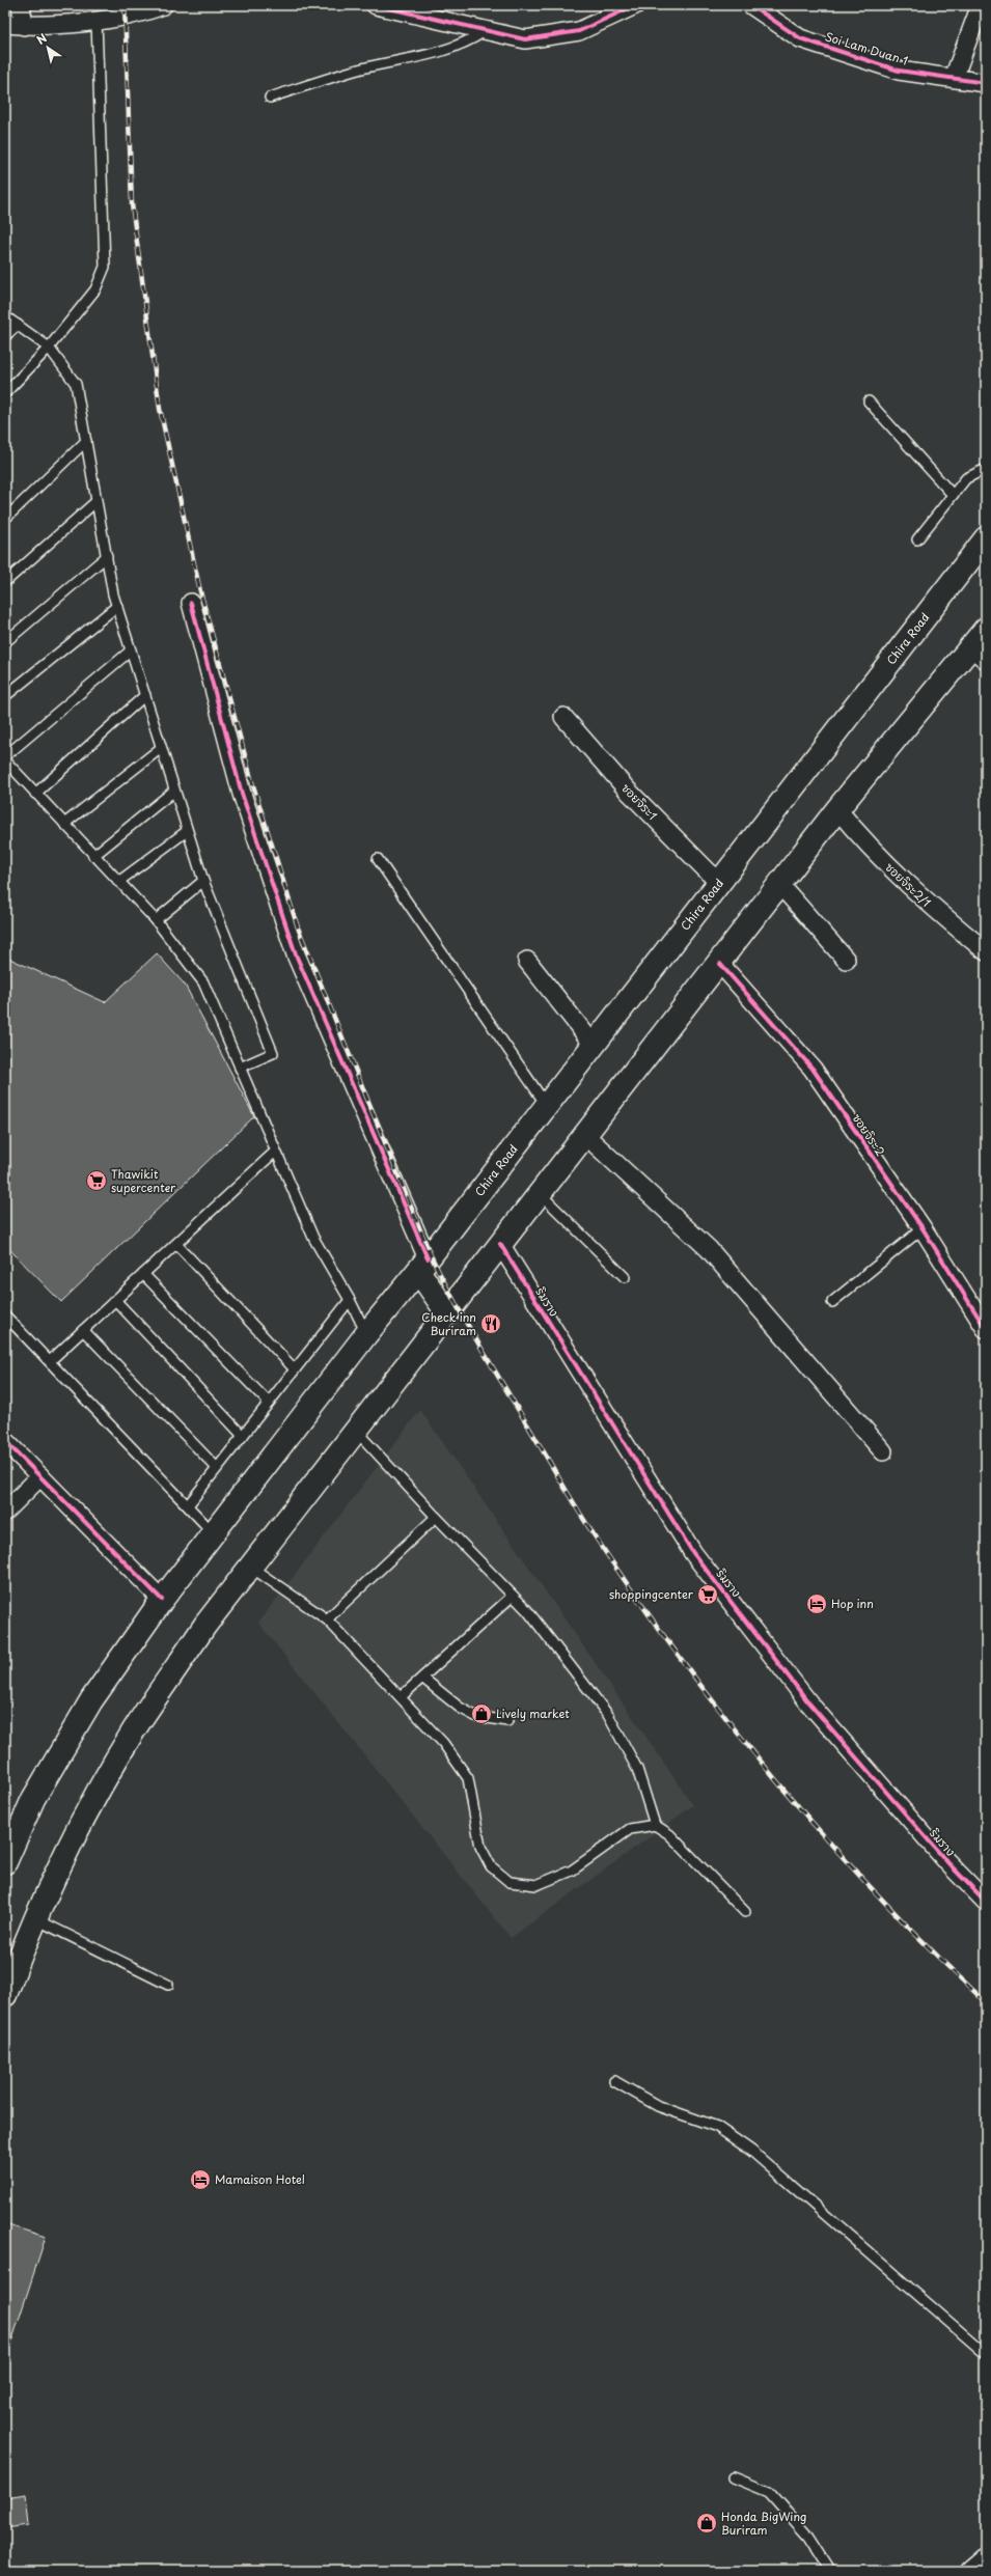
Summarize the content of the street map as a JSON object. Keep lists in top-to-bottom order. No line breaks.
{"streets":{"main road":["Chira Road"],"street":["Soi Lam Duan 1","ซอยจิระ1","ซอยจิระ2/1","ซอยจิระ2","ริมราง"]},"crossings":[["Chira Road","ซอยจิระ1"]],"places":{"supermarket":["Thawikit supercenter","shoppingcenter"],"restaurant":["Check inn Buriram"],"hotel":["Hop inn","Mamaison Hotel"],"shop":["Lively market","Honda BigWing Buriram"]},"north":"top left"}
